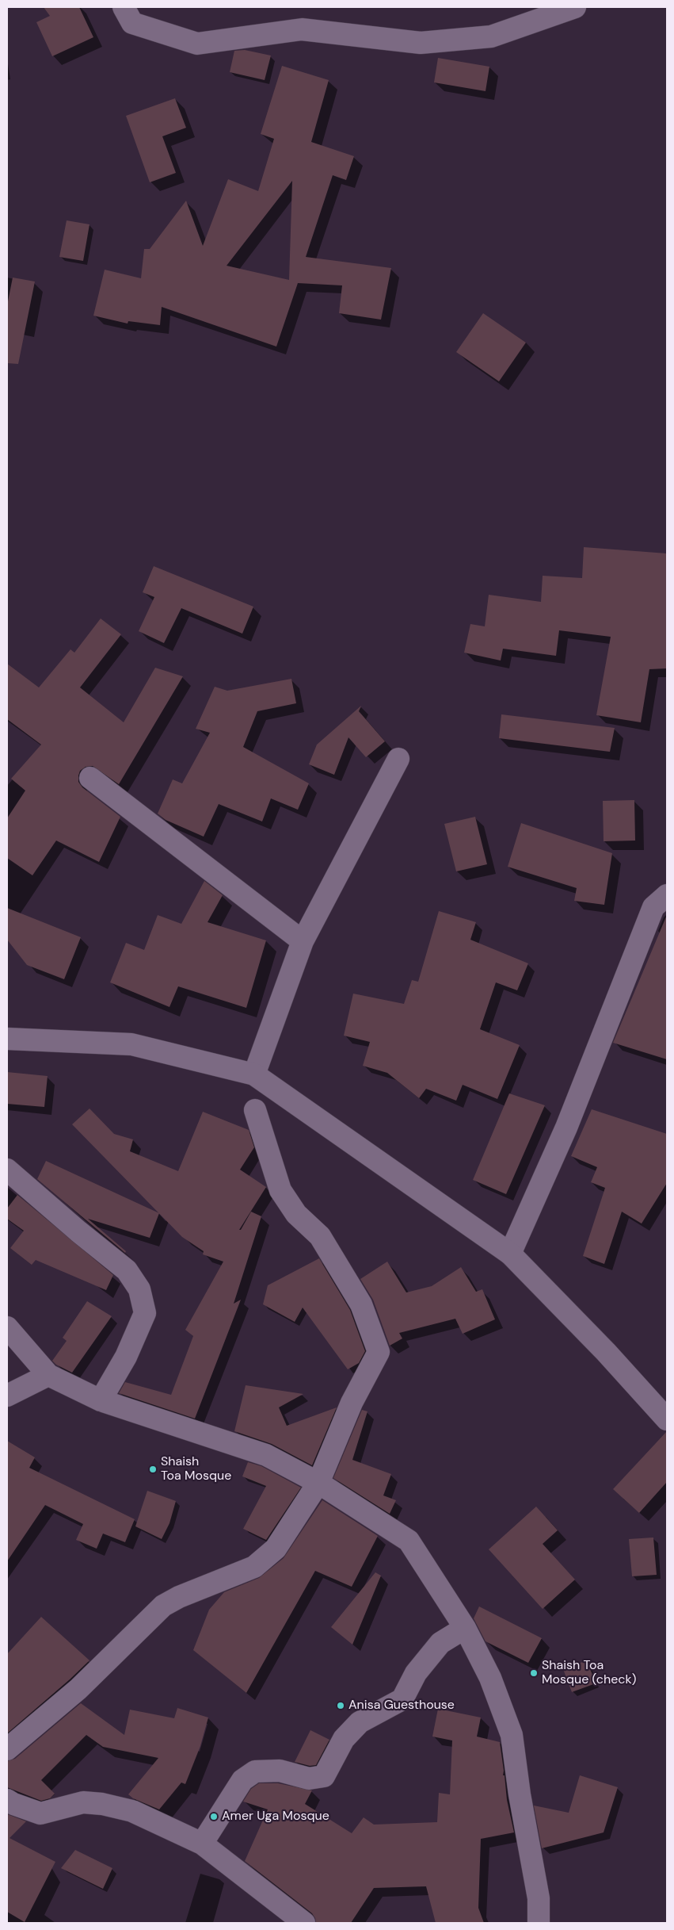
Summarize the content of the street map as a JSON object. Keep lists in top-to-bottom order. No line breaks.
{"places":["Shaish Toa Mosque","Shaish Toa Mosque (check)","Anisa Guesthouse","Amer Uga Mosque"]}
